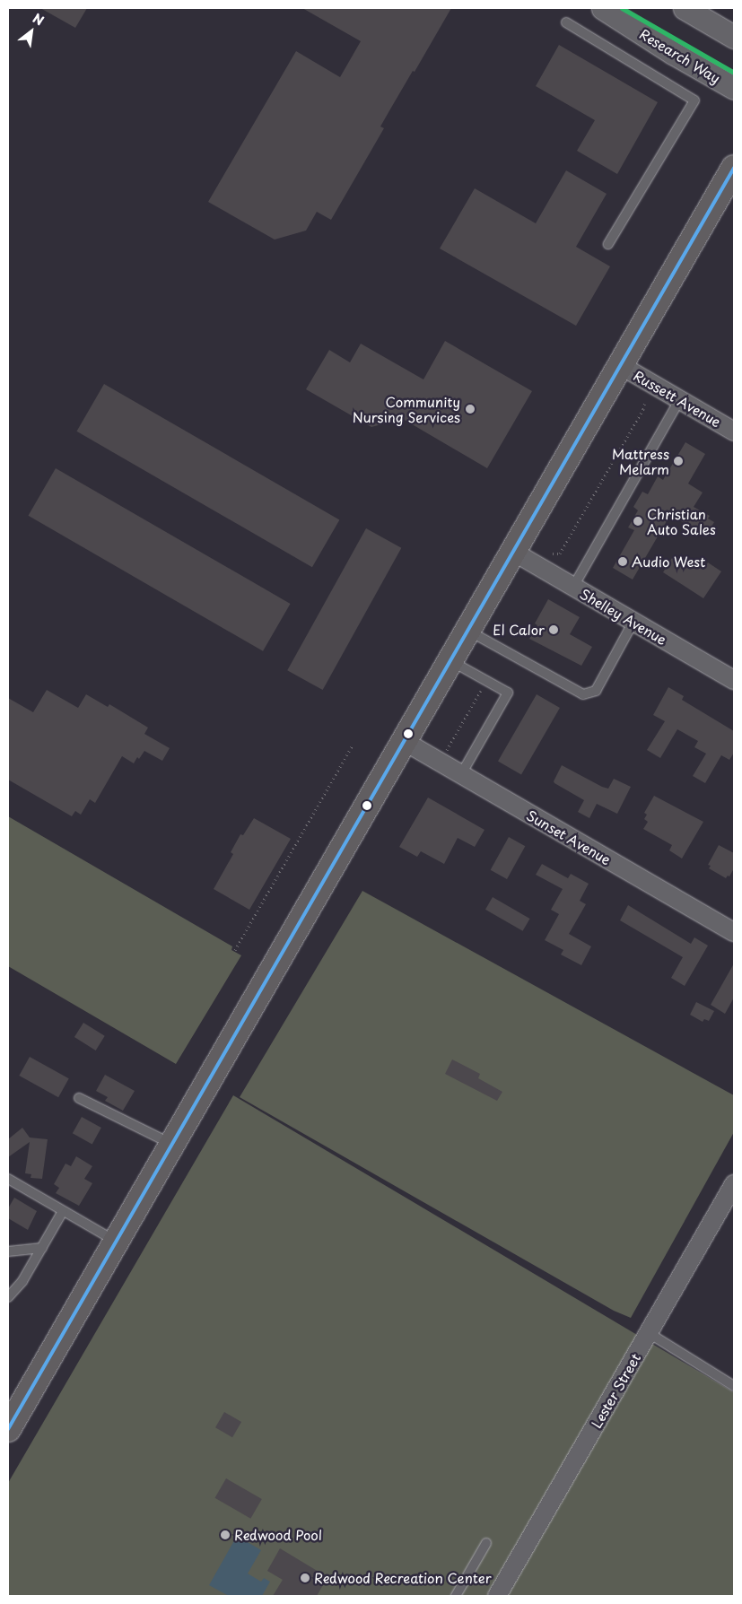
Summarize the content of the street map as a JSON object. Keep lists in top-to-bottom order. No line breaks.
{"streets":{"street":["Research Way","Russett Avenue","Shelley Avenue","Sunset Avenue","Lester Street"]},"places":["Community Nursing Services","Mattress Melarm","Christian Auto Sales","Audio West","El Calor","Redwood Pool","Redwood Recreation Center"],"north":"top right"}
